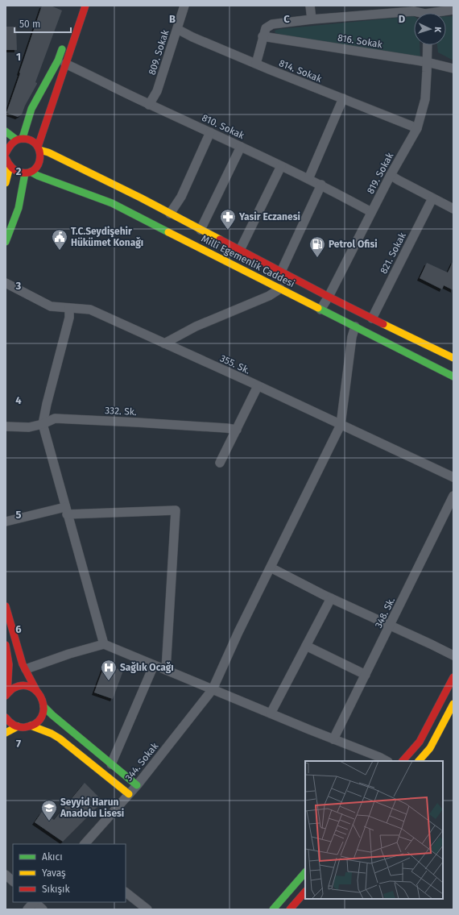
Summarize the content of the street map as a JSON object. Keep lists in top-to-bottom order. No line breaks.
{"streets":{"street":["816. Sokak","809. Sokak","814. Sokak","810. Sokak","819. Sokak","821. Sokak","Millî Egemenlik Caddesi","355. Sk.","332. Sk.","348. Sk.","344. Sokak"]},"crossings":[["816. Sokak","819. Sokak"],["809. Sokak","814. Sokak"],["809. Sokak","810. Sokak"],["814. Sokak","819. Sokak"],["810. Sokak","819. Sokak"],["819. Sokak","Millî Egemenlik Caddesi"],["821. Sokak","Millî Egemenlik Caddesi"],["Millî Egemenlik Caddesi","344. Sokak"],["355. Sk.","344. Sokak"]],"places":{"pharmacy":["Yasir Eczanesi"],"public building":["T.C.Seydişehir Hükümet Konağı"],"fuel station":["Petrol Ofisi"],"hospital":["Sağlık Ocağı"],"school or university":["Seyyid Harun Anadolu Lisesi"]},"legend":["Akıcı","Yavaş","Sıkışık"],"scale_bar":"50 m","north":"right","grid":{"columns":["B","C","D"],"rows":["1","2","3","4","5","6","7"]}}
